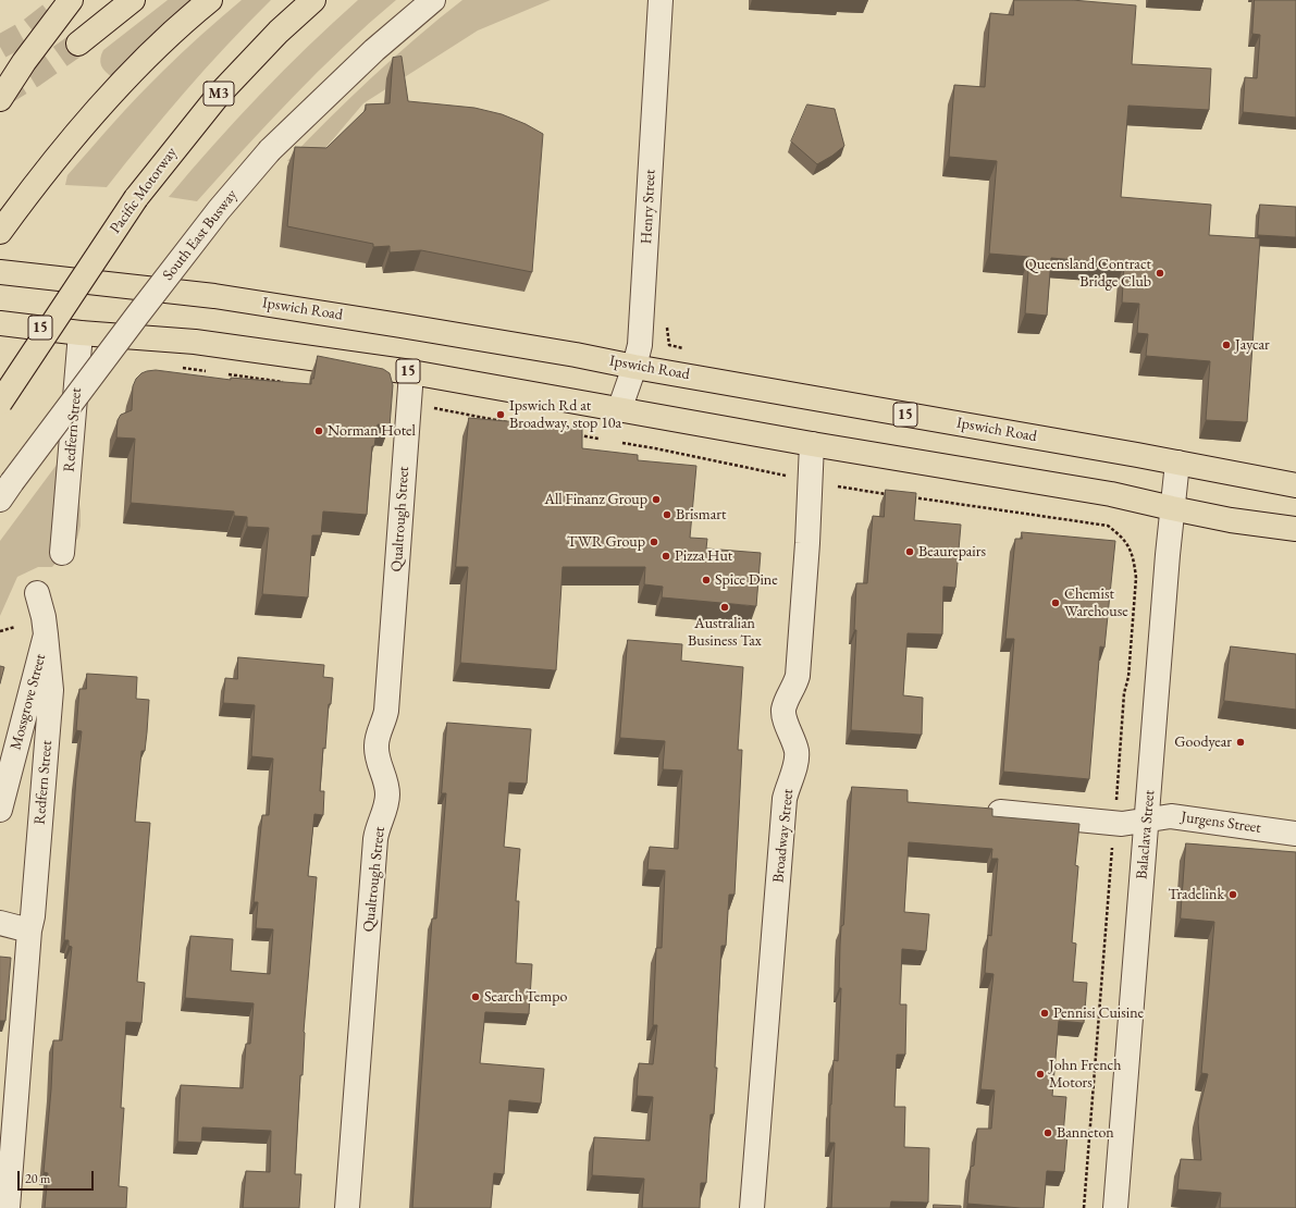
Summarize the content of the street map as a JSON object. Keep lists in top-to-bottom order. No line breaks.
{"streets":{"highway":["M3","Pacific Motorway","Ipswich Road","15"],"street":["Henry Street","South East Busway","Redfern Street","Qualtrough Street","Mossgrove Street","Jurgens Street","Balaclava Street","Broadway Street"]},"crossings":[["Henry Street","Ipswich Road"],["Henry Street","15"],["Ipswich Road","Balaclava Street"],["15","Redfern Street"],["15","Qualtrough Street"],["15","Balaclava Street"],["15","Broadway Street"],["Redfern Street","Mossgrove Street"],["Jurgens Street","Balaclava Street"]],"places":["Queensland Contract Bridge Club","Jaycar","Ipswich Rd at Broadway, stop 10a","Norman Hotel","All Finanz Group","Brismart","TWR Group","Beaurepairs","Pizza Hut","Spice Dine","Chemist Warehouse","Australian Business Tax","Goodyear","Tradelink","Search Tempo","Pennisi Cuisine","John French Motors","Banneton"],"scale_bar":"20 m"}
